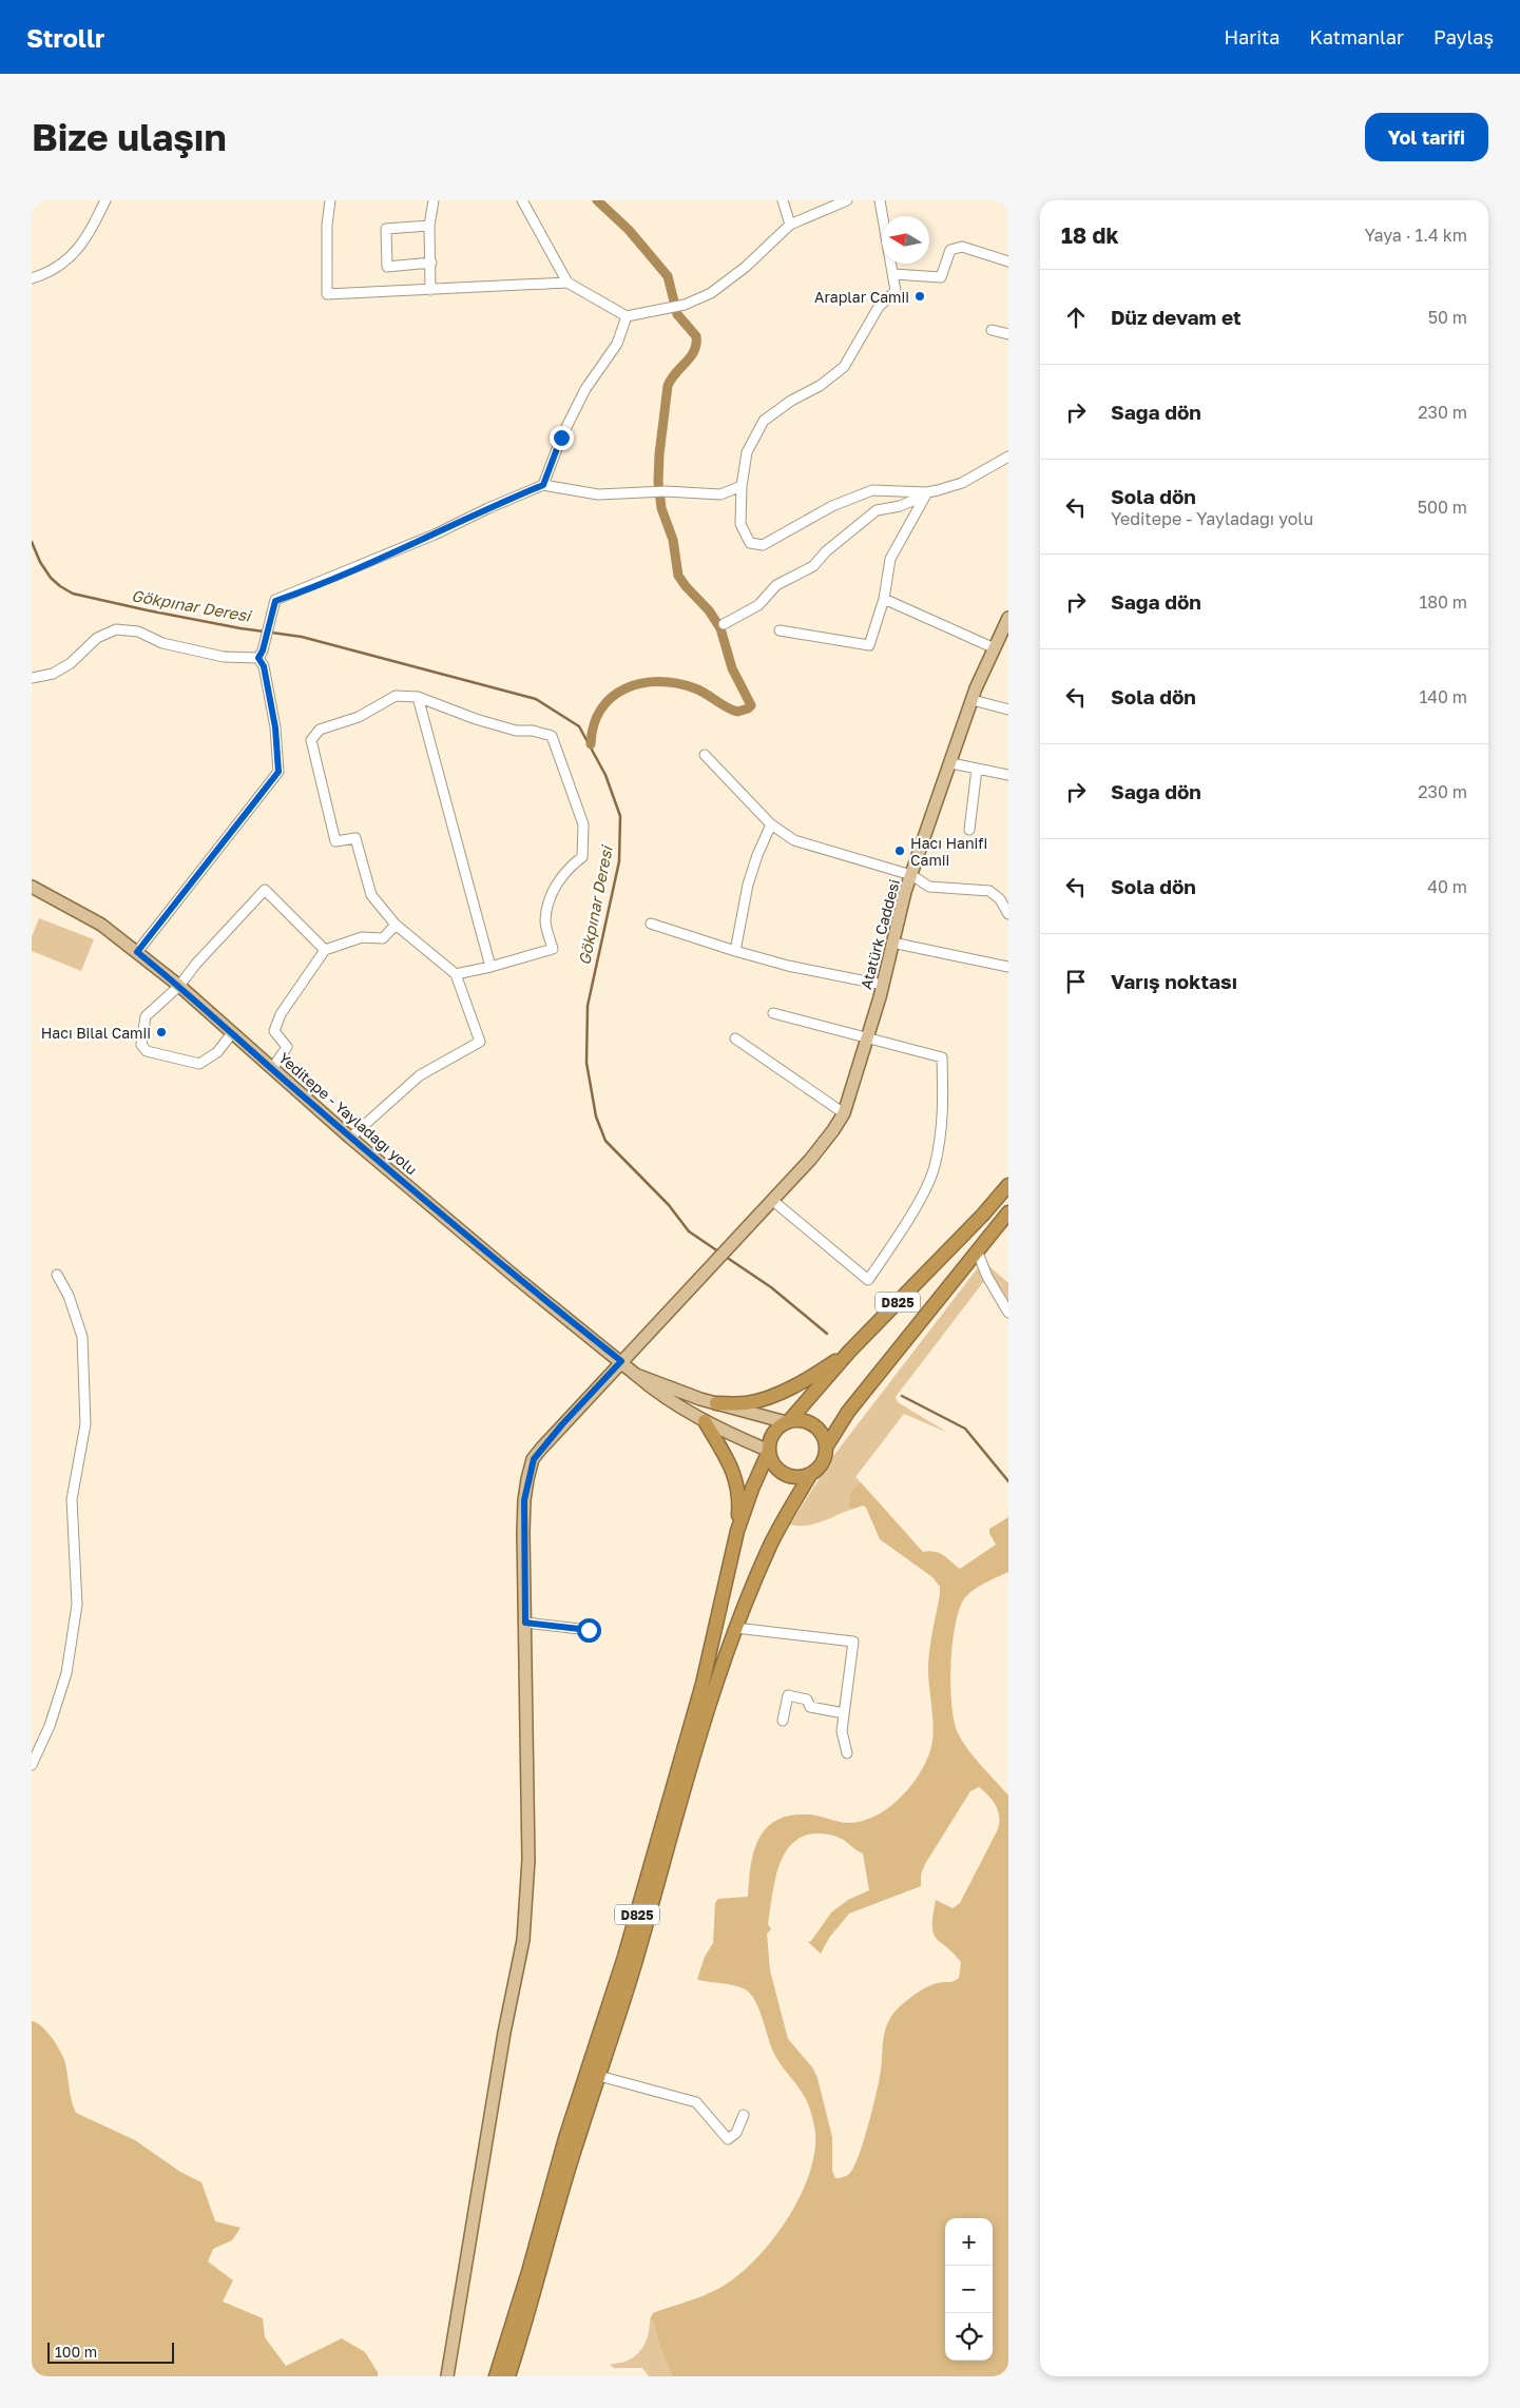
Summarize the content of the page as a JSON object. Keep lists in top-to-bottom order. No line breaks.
{"streets":{"highway":["D825"],"main road":["Atatürk Caddesi","Yeditepe - Yayladağı yolu"]},"crossings":[["Atatürk Caddesi","Yeditepe - Yayladağı yolu"],["Yeditepe - Yayladağı yolu","D825"]],"water":["Gökpınar Deresi"],"places":["Araplar Camii","Hacı Hanifi Camii","Hacı Bilal Camii"],"scale_bar":"100 m","north":"left","page":{"header":"Strollr","nav":["Harita","Katmanlar","Paylaş"],"buttons":"Yol tarifi","title":"Bize ulaşın","heading":["18 dk","Yaya · 1.4 km"],"list":[["Düz devam et","50 m"],["Sağa dön","230 m"],["Sola dön","Yeditepe - Yayladağı yolu","500 m"],["Sağa dön","180 m"],["Sola dön","140 m"],["Sağa dön","230 m"],["Sola dön","40 m"],"Varış noktası"],"map_buttons":["+","−"],"scale":"100 m"}}
